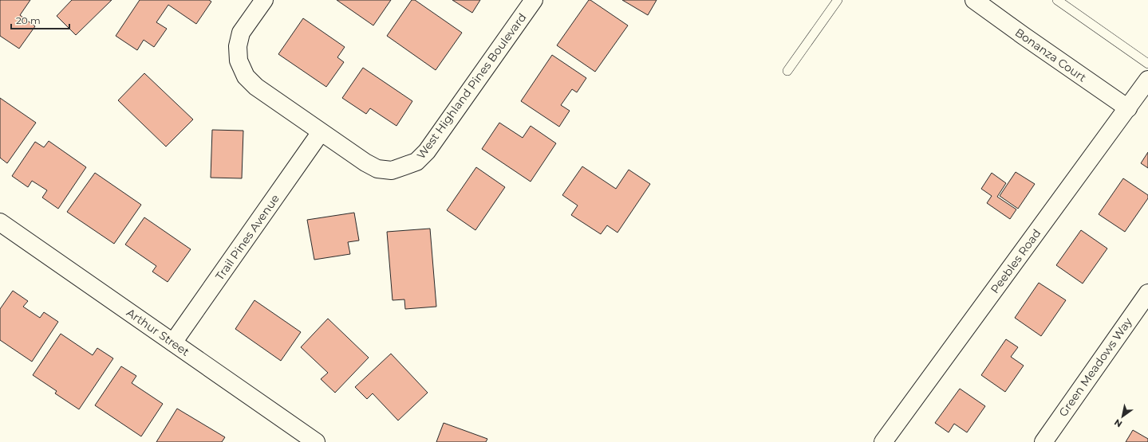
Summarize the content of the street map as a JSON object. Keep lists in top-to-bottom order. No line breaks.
{"streets":{"street":["Bonanza Court","West Highland Pines Boulevard","Trail Pines Avenue","Peebles Road","Arthur Street","Green Meadows Way"]},"crossings":[["Bonanza Court","Peebles Road"],["West Highland Pines Boulevard","Trail Pines Avenue"],["Trail Pines Avenue","Arthur Street"]],"scale_bar":"20 m","north":"bottom left"}
